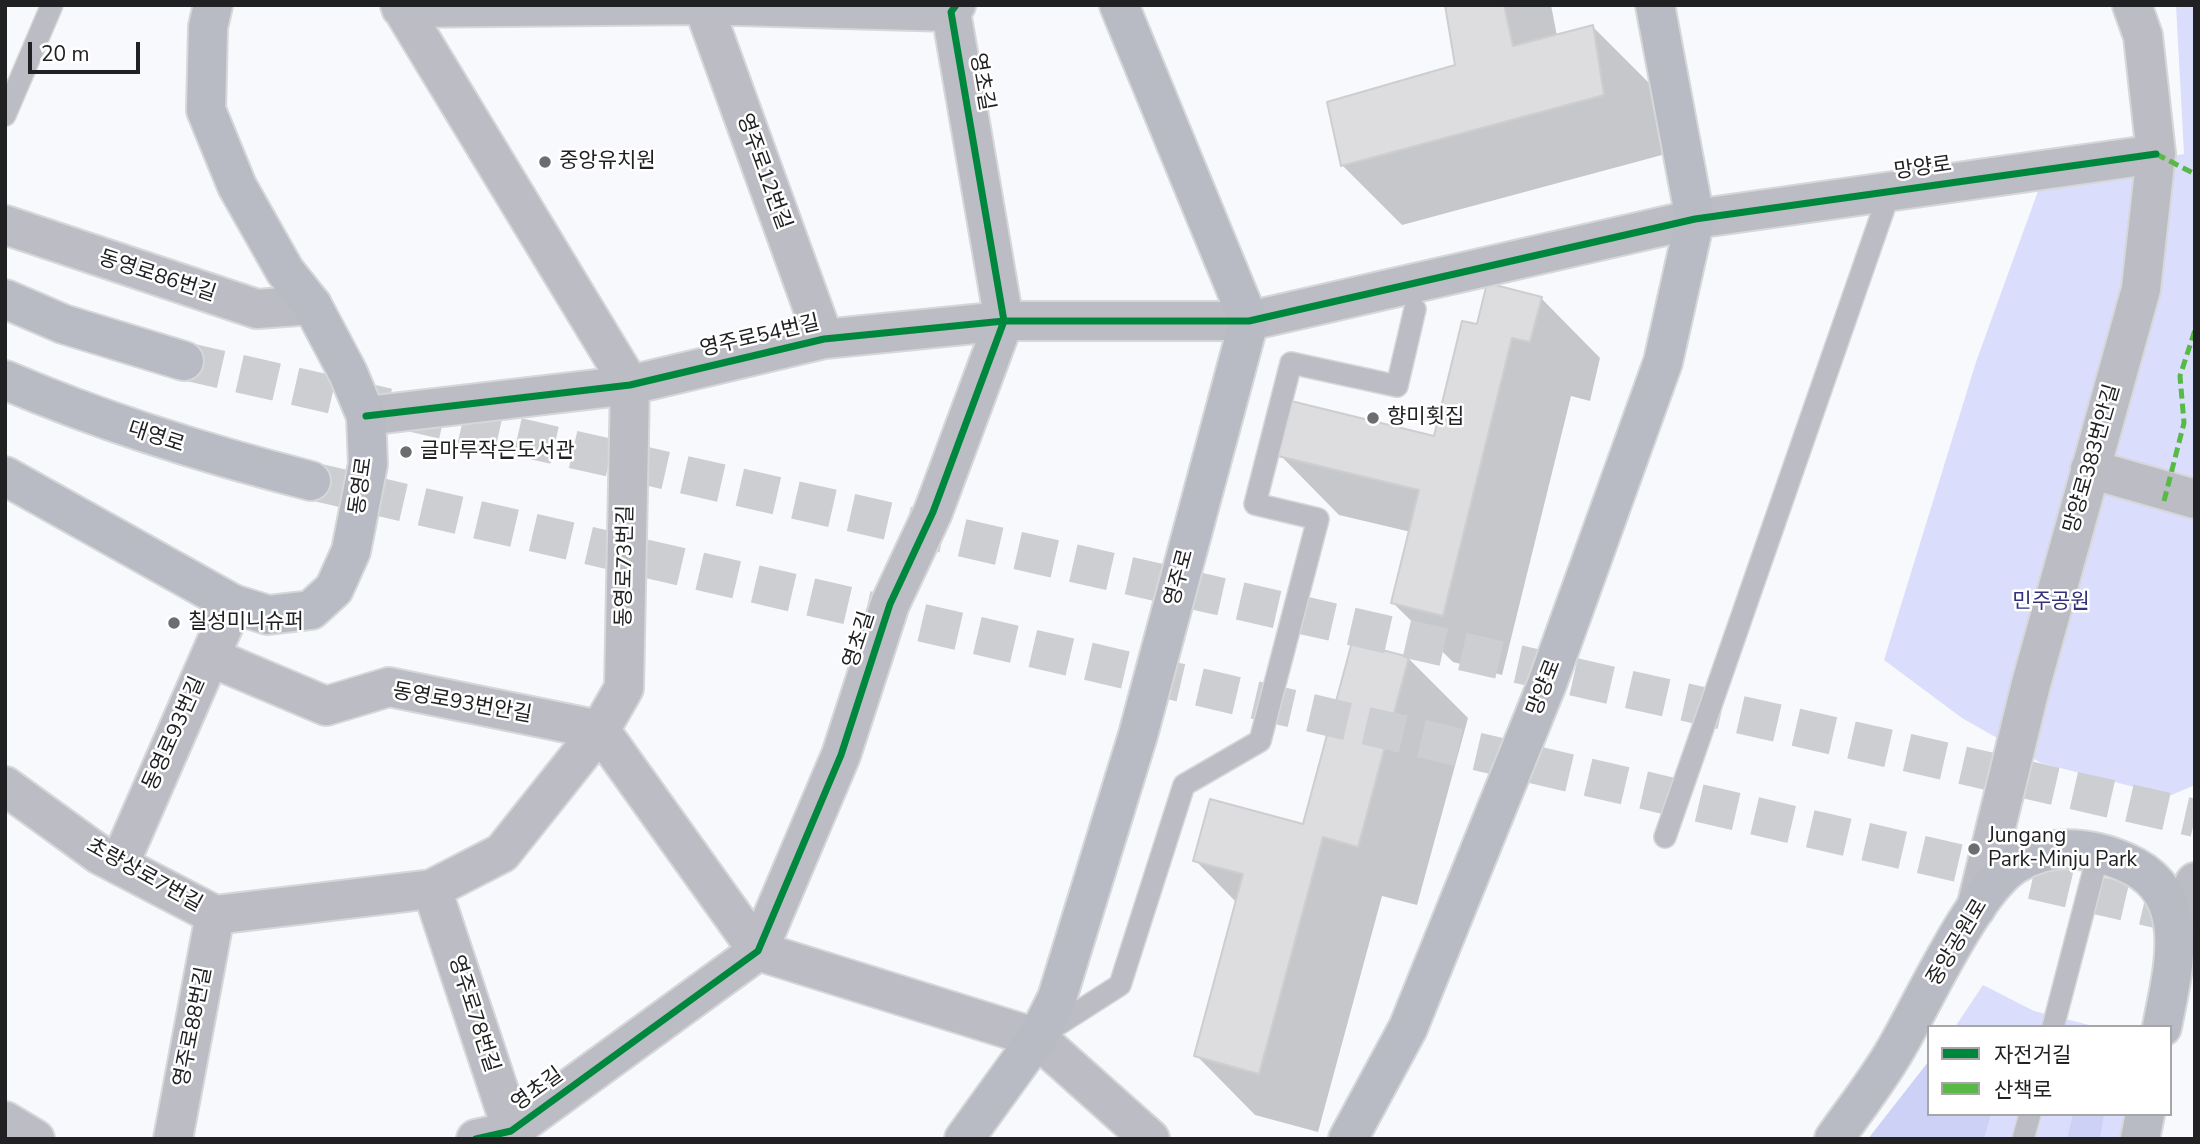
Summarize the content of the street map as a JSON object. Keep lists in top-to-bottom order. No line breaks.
{"streets":{"street":["영초길","망양로","영주로12번길","동영로86번길","영주로54번길","대영로","망양로383번안길","동영로","동영로73번길","영주로","동영로93번안길","동영로93번길","초량상로7번길","중앙공원로","영주로78번길","영주로88번길"]},"crossings":[["영초길","영주로54번길"],["영초길","영주로78번길"],["망양로","영주로54번길"],["망양로","망양로383번안길"],["영주로12번길","영주로54번길"],["동영로86번길","동영로"],["영주로54번길","동영로"],["영주로54번길","동영로73번길"],["영주로54번길","영주로"],["망양로383번안길","중앙공원로"],["동영로","동영로93번길"],["동영로73번길","동영로93번안길"],["동영로73번길","초량상로7번길"],["동영로73번길","영주로78번길"],["동영로73번길","영주로88번길"],["동영로93번안길","동영로93번길"],["동영로93번길","초량상로7번길"],["초량상로7번길","영주로88번길"]],"parks":["민주공원"],"places":["중앙유치원","향미횟집","글마루작은도서관","칠성미니슈퍼","Jungang Park-Minju Park"],"legend":["자전거길","산책로"],"scale_bar":"20 m"}
